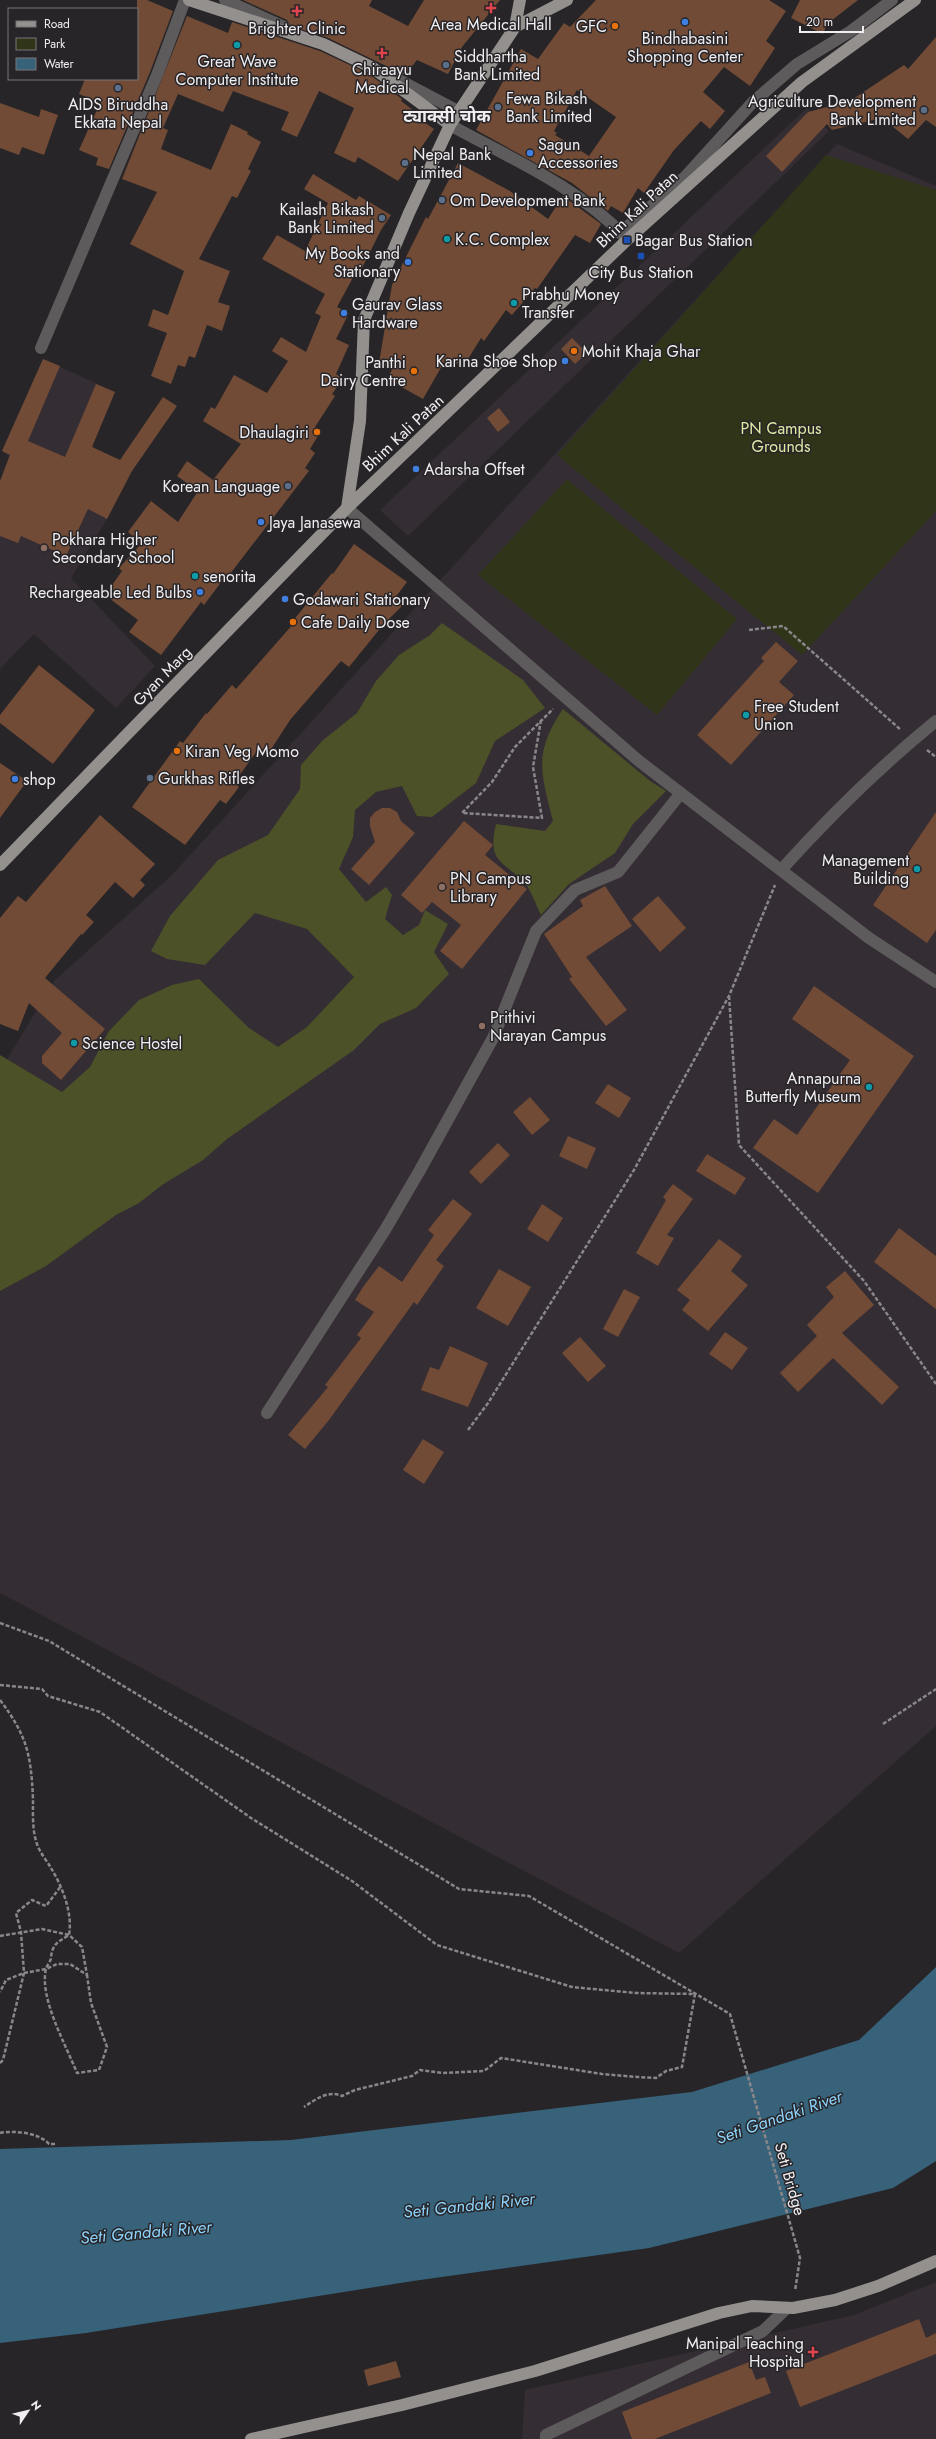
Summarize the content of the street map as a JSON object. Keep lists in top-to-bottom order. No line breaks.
{"streets":{"main road":["Bhim Kali Patan","Gyan Marg"],"path":["Seti Bridge"]},"crossings":[["Bhim Kali Patan","Gyan Marg"]],"districts":["ट्याक्सी चोक"],"water":["Seti Gandaki River"],"parks":["PN Campus Grounds"],"places":{"health":["Area Medical Hall","Brighter Clinic","Chiraayu Medical","Manipal Teaching Hospital"],"other":["Bindhabasini Shopping Center","GFC","Great Wave Computer Institute","Siddhartha Bank Limited","AIDS Biruddha Ekkata Nepal","Fewa Bikash Bank Limited","Agriculture Development Bank Limited","Sagun Accessories","Nepal Bank Limited","Om Development Bank","Kailash Bikash Bank Limited","K.C. Complex","My Books and Stationary","Prabhu Money Transfer","Gaurav Glass Hardware","Mohit Khaja Ghar","Karina Shoe Shop","Panthi Dairy Centre","Dhaulagiri","Adarsha Offset","Korean Language","Jaya Janasewa","Pokhara Higher Secondary School","senorita","Rechargeable Led Bulbs","Godawari Stationary","Cafe Daily Dose","Free Student Union","Kiran Veg Momo","Gurkhas Rifles","shop","Management Building","PN Campus Library","Prithivi Narayan Campus","Science Hostel","Annapurna Butterfly Museum"],"transit":["Bagar Bus Station","City Bus Station"]},"legend":["Road","Park","Water"],"scale_bar":"20 m","north":"top right"}
